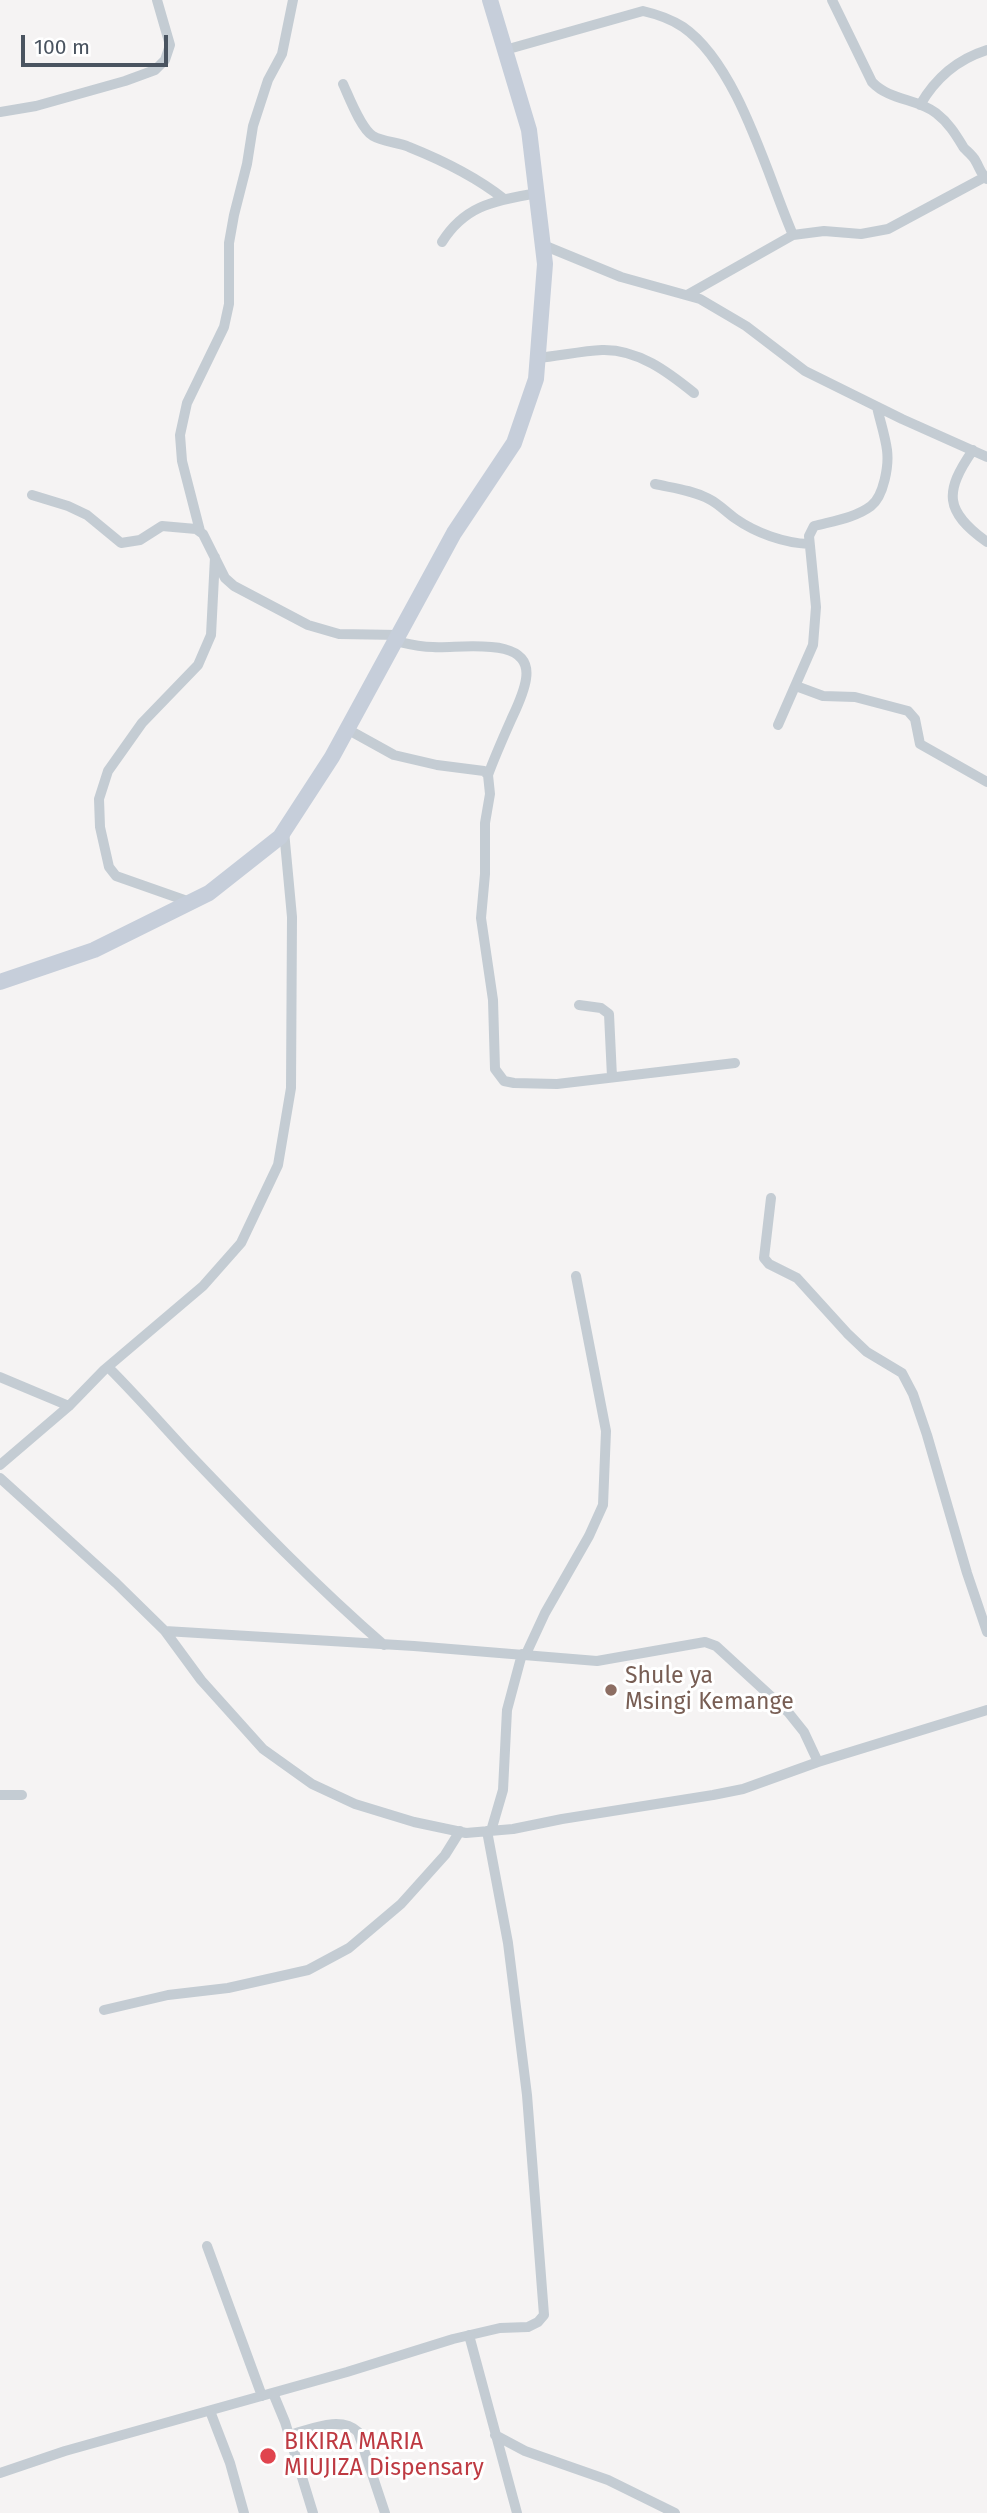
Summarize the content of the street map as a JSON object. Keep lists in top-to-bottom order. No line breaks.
{"places":["Shule ya Msingi Kemange","BIKIRA MARIA MIUJIZA Dispensary"],"scale_bar":"100 m"}
